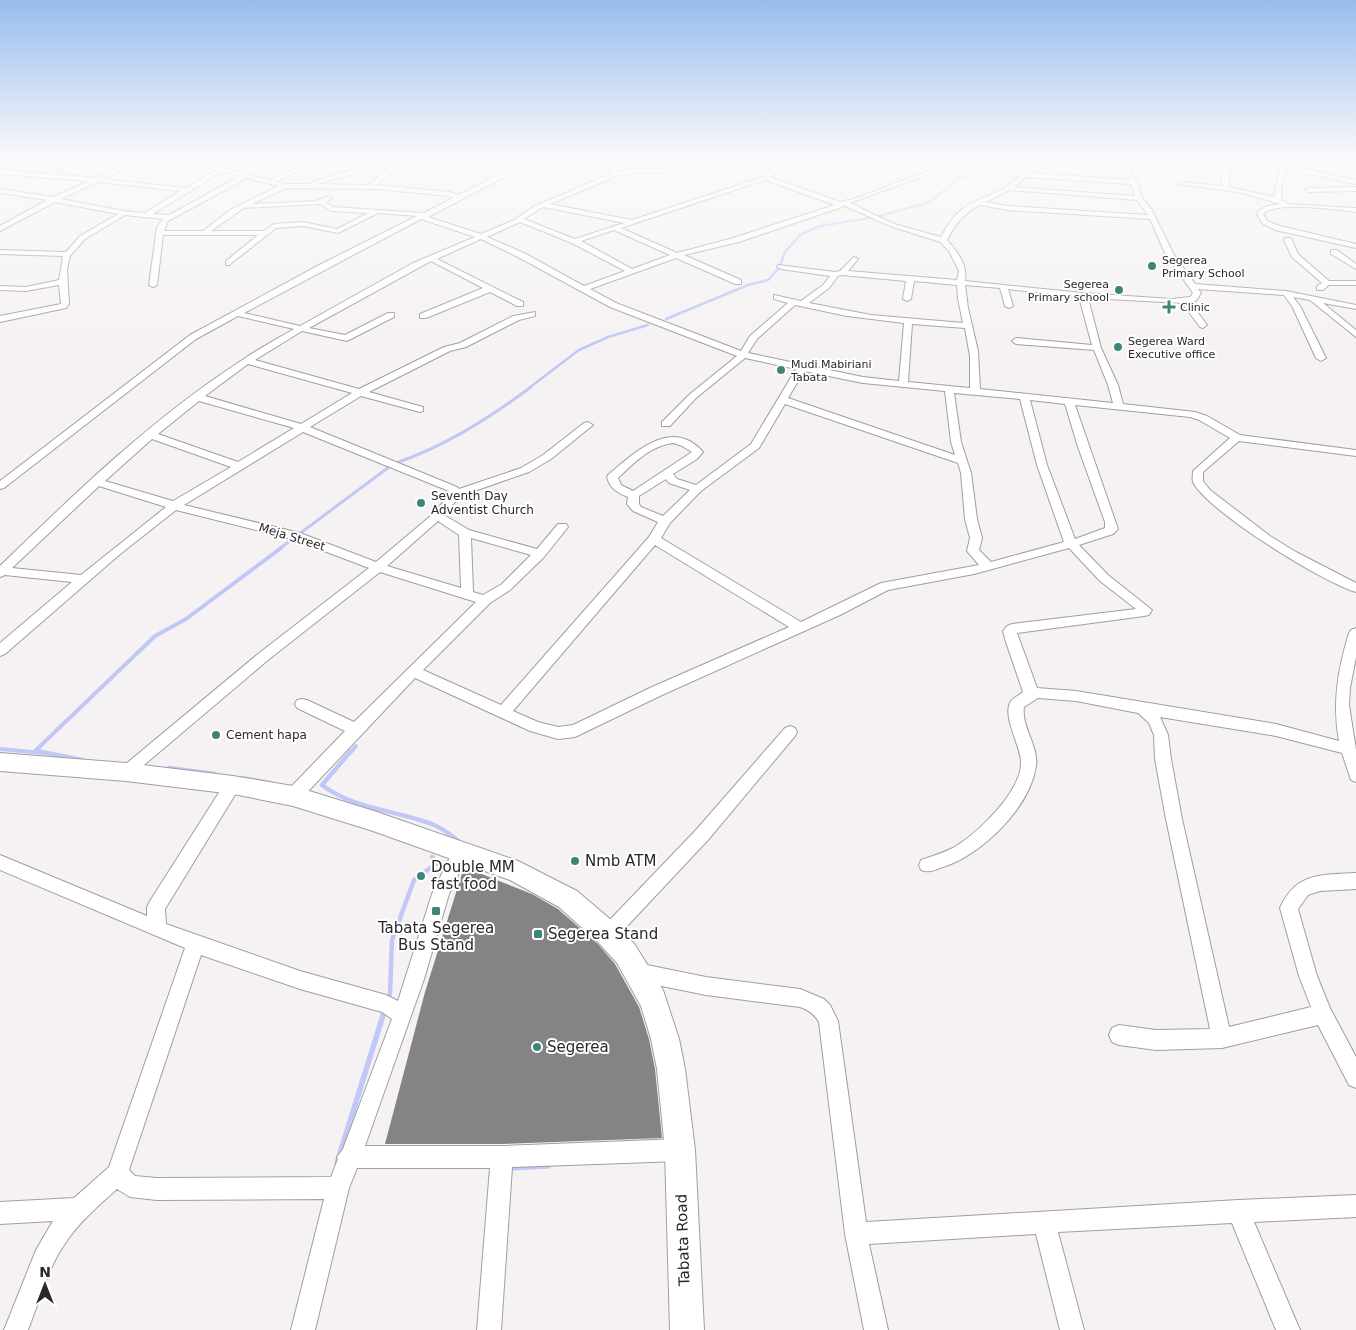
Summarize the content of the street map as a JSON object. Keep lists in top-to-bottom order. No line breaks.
{"streets":{"main road":["Tabata Road"],"street":["Meja Street"]},"places":{"other":["Segerea Primary School","Segerea Primary school","Segerea Ward Executive office","Mudi Mabiriani Tabata","Seventh Day Adventist Church","Cement hapa","Nmb ATM","Double MM fast food","Segerea"],"health":["Clinic"],"transit":["Tabata Segerea Bus Stand","Segerea Stand"]},"north":"top"}
